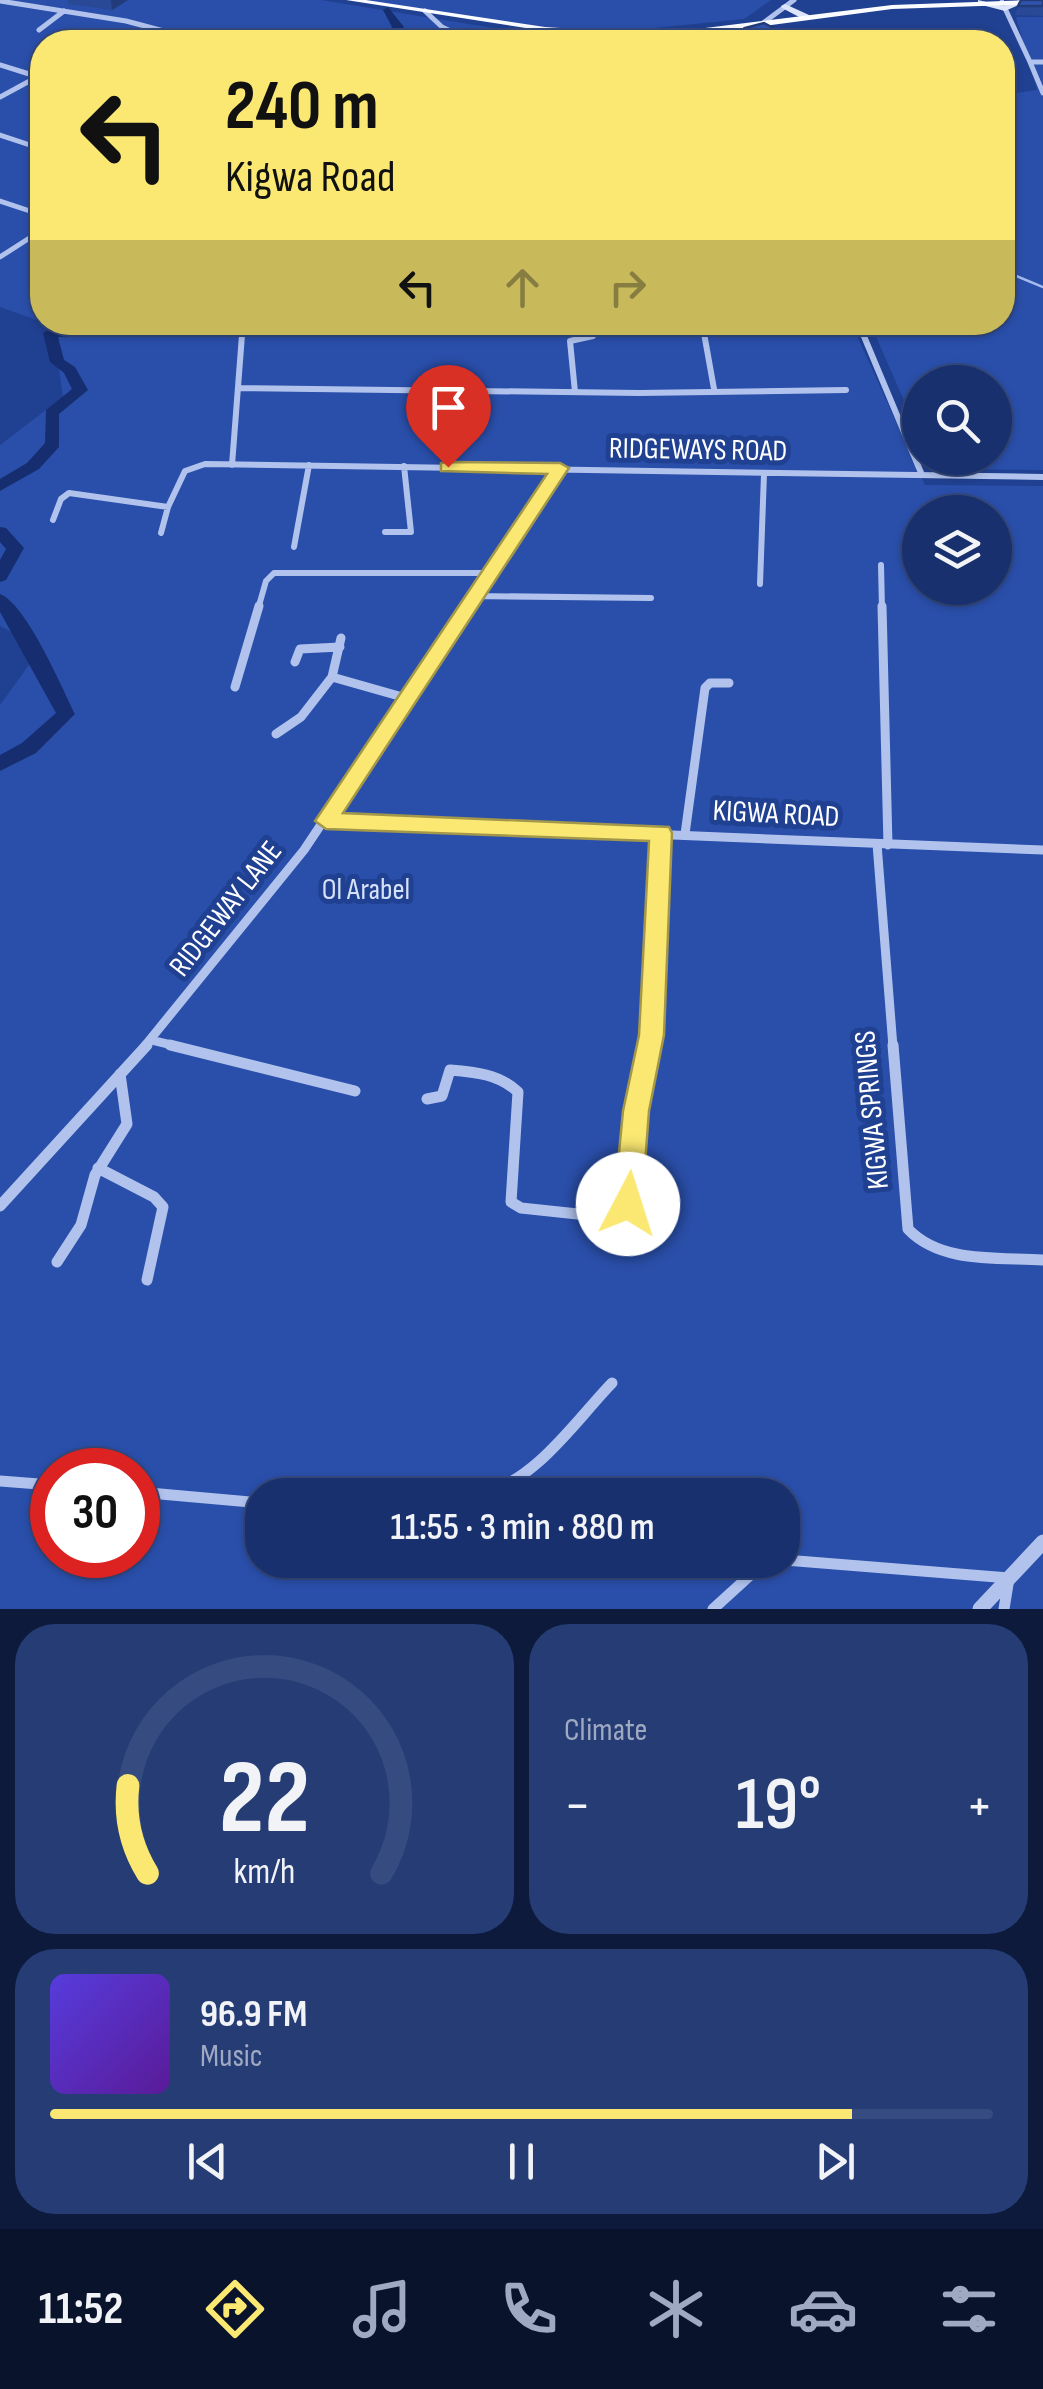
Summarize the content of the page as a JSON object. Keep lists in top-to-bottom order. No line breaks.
{"streets":{"street":["RIDGEWAYS ROAD","KIGWA ROAD","RIDGEWAY LANE","KIGWA SPRINGS"]},"crossings":[["RIDGEWAYS ROAD","RIDGEWAY LANE"],["KIGWA ROAD","RIDGEWAY LANE"],["KIGWA ROAD","KIGWA SPRINGS"]],"parks":["Ol Arabel"],"page":{"turn":["240 m","Kigwa Road"],"limit":"30","trip":"11:55 · 3 min · 880 m","tile":"Climate","heat":["−","19°","+"],"song":["96.9 FM","Music"],"tabs":"11:52","gauge":["22","km/h"]}}
